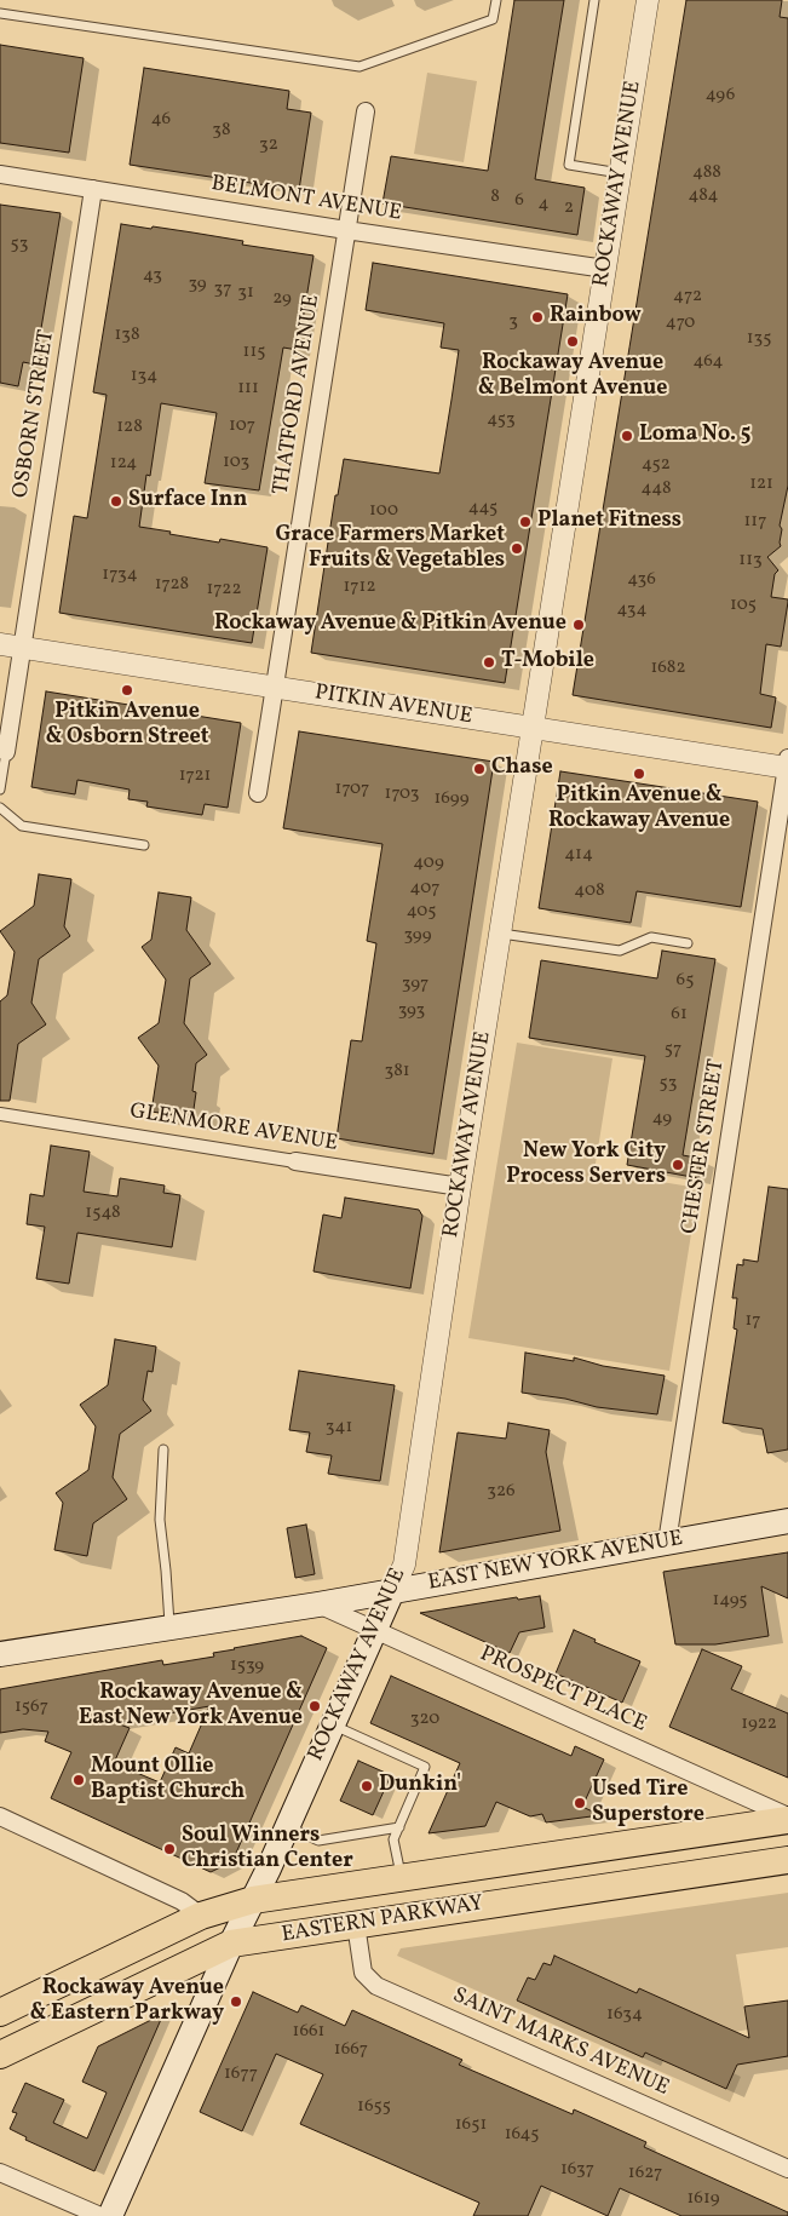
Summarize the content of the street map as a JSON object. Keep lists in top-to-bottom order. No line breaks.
{"streets":{"main road":["ROCKAWAY AVENUE","EAST NEW YORK AVENUE","EASTERN PARKWAY"],"street":["BELMONT AVENUE","THATFORD AVENUE","OSBORN STREET","PITKIN AVENUE","GLENMORE AVENUE","CHESTER STREET","PROSPECT PLACE","SAINT MARKS AVENUE"]},"crossings":[["ROCKAWAY AVENUE","BELMONT AVENUE"],["ROCKAWAY AVENUE","PITKIN AVENUE"],["ROCKAWAY AVENUE","GLENMORE AVENUE"],["ROCKAWAY AVENUE","EAST NEW YORK AVENUE"],["ROCKAWAY AVENUE","PROSPECT PLACE"],["ROCKAWAY AVENUE","EASTERN PARKWAY"],["BELMONT AVENUE","THATFORD AVENUE"],["BELMONT AVENUE","OSBORN STREET"],["THATFORD AVENUE","PITKIN AVENUE"],["OSBORN STREET","PITKIN AVENUE"],["PITKIN AVENUE","CHESTER STREET"],["CHESTER STREET","EAST NEW YORK AVENUE"],["EAST NEW YORK AVENUE","PROSPECT PLACE"],["PROSPECT PLACE","EASTERN PARKWAY"],["EASTERN PARKWAY","SAINT MARKS AVENUE"]],"places":["Rainbow","Rockaway Avenue & Belmont Avenue","Loma No. 5","Surface Inn","Planet Fitness","Grace Farmers Market Fruits & Vegetables","Rockaway Avenue & Pitkin Avenue","T-Mobile","Pitkin Avenue & Osborn Street","Chase","Pitkin Avenue & Rockaway Avenue","New York City Process Servers","Rockaway Avenue & East New York Avenue","Mount Ollie Baptist Church","Dunkin'","Used Tire Superstore","Soul Winners Christian Center","Rockaway Avenue & Eastern Parkway"],"house_numbers":["496","46","38","32","488","484","8","6","4","2","53","43","39","37","31","472","29","3","470","138","135","115","464","134","111","453","107","128","103","124","452","121","448","445","100","117","113","1734","436","1728","1712","1722","105","434","1682","1721","1707","1703","1699","414","409","407","408","405","399","65","397","393","61","57","381","53","49","1548","17","341","326","1495","1539","1567","320","1922","1634","1661","1667","1677","1655","1651","1645","1637","1627","1619"]}
